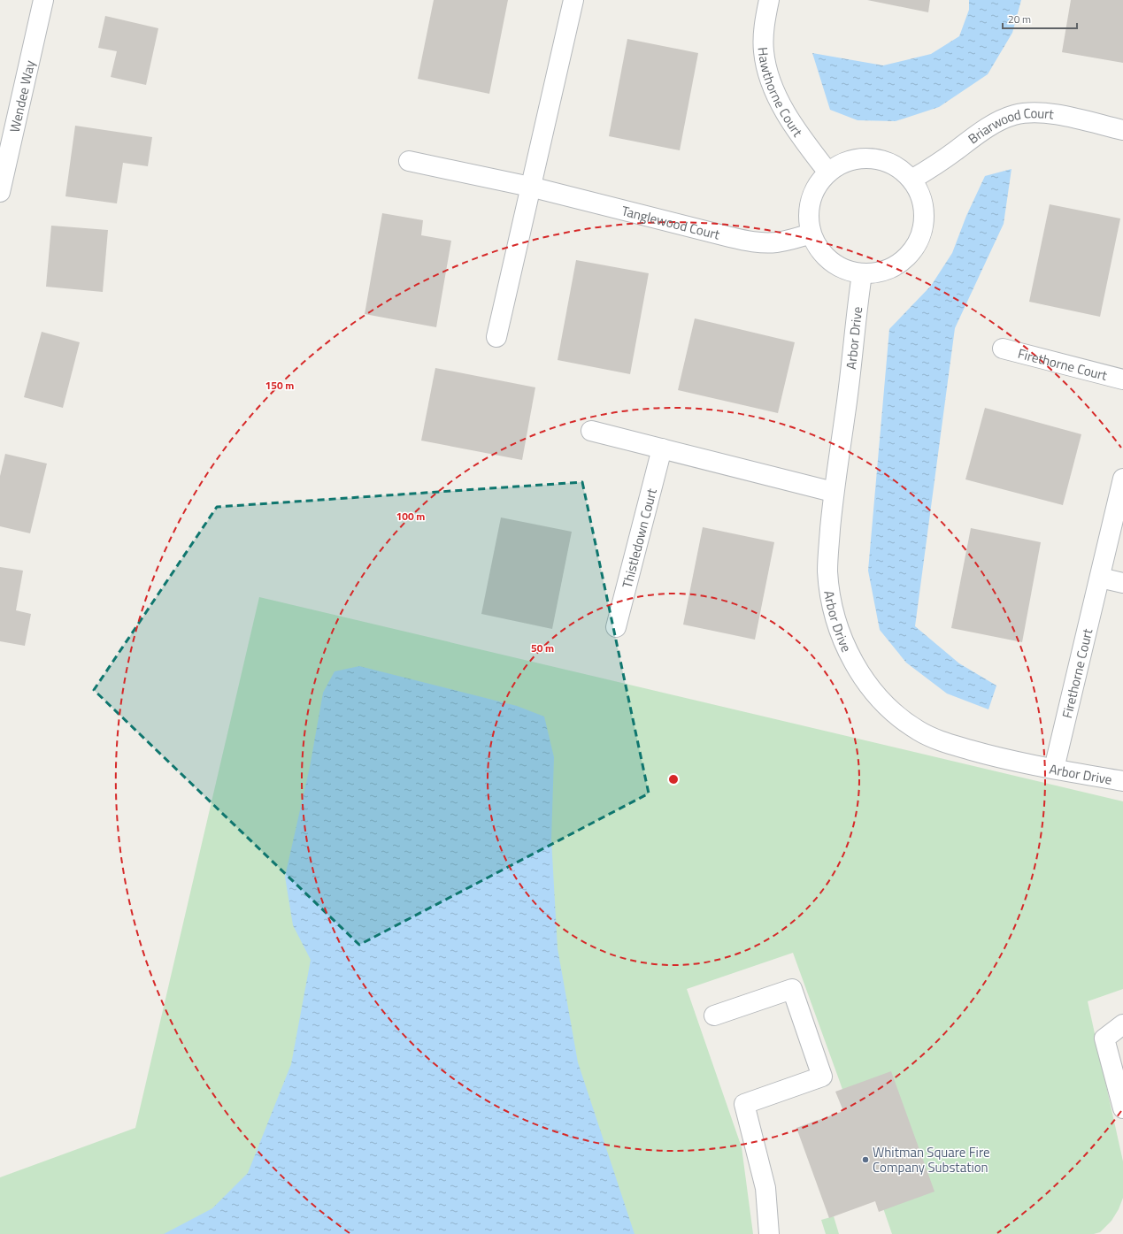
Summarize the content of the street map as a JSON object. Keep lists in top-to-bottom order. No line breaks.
{"streets":{"street":["Hawthorne Court","Wendee Way","Briarwood Court","Tanglewood Court","Arbor Drive","Firethorne Court","Thistledown Court"]},"crossings":[["Hawthorne Court","Briarwood Court"],["Hawthorne Court","Tanglewood Court"],["Hawthorne Court","Arbor Drive"],["Briarwood Court","Tanglewood Court"],["Briarwood Court","Arbor Drive"],["Tanglewood Court","Arbor Drive"],["Arbor Drive","Firethorne Court"]],"places":["Whitman Square Fire Company Substation"],"scale_bar":"20 m","rings":["150 m","100 m","50 m"]}
